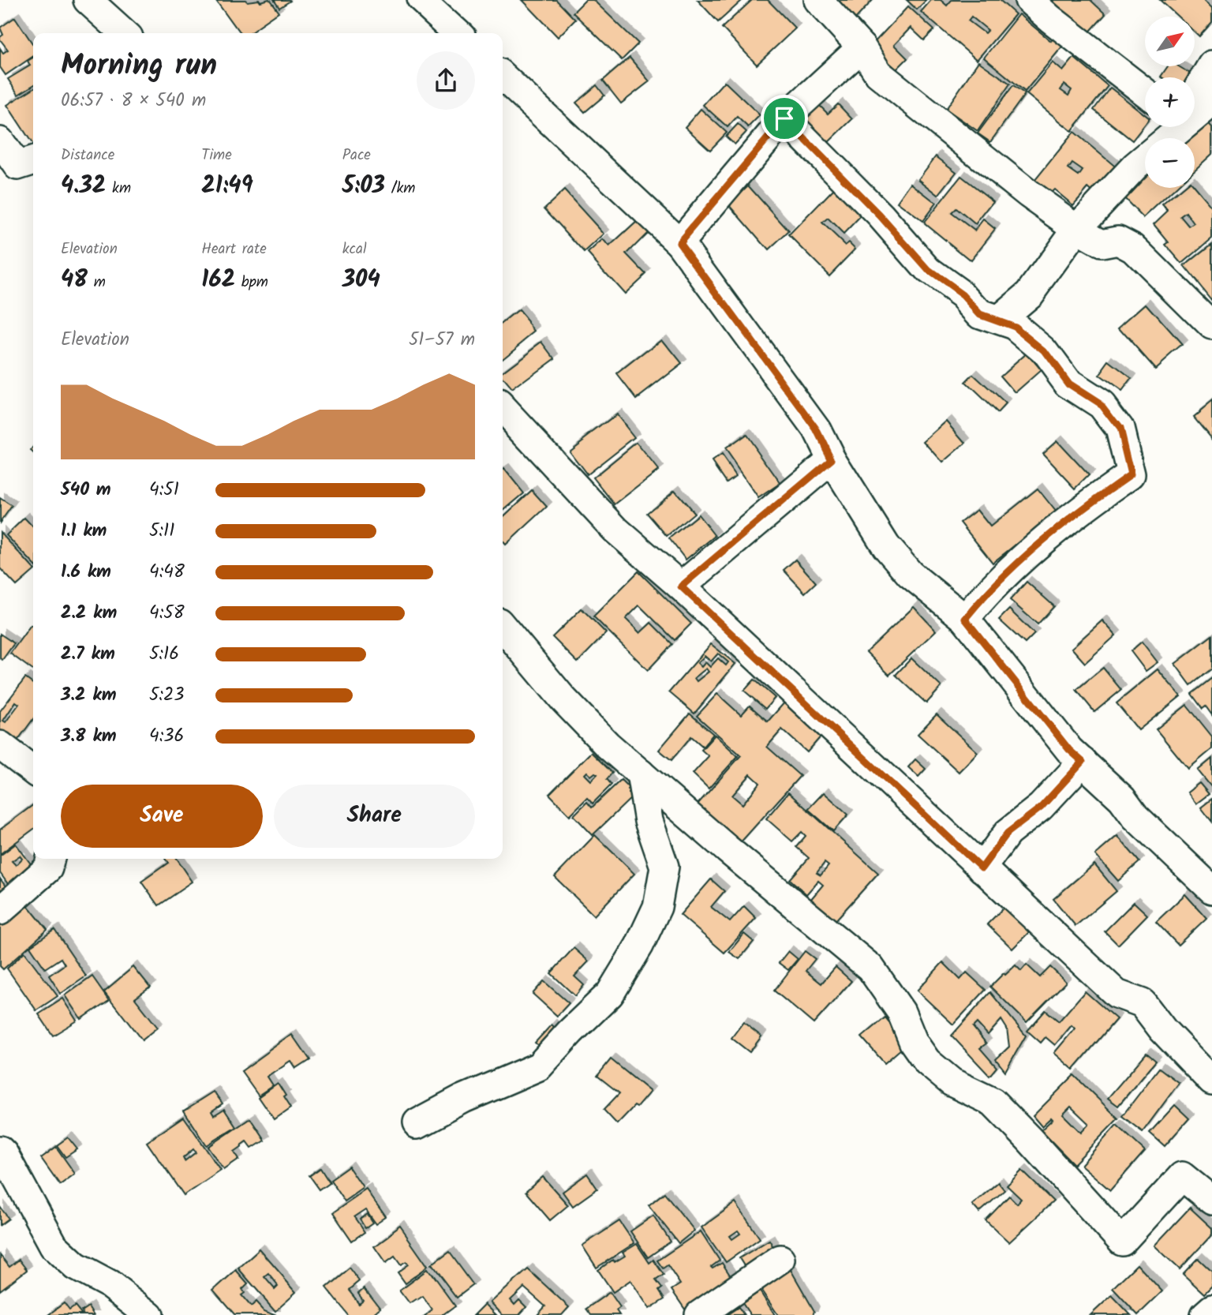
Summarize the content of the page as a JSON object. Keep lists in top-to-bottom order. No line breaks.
{"north":"top right","page":{"map_buttons":["+","−"],"heading":["Morning run","06:57 · 8 × 540 m"],"stats":[["Distance","4.32 km"],["Time","21:49"],["Pace","5:03 /km"],["Elevation","48 m"],["Heart rate","162 bpm"],["kcal","304"]],"chart":["Elevation","51–57 m"],"list":[{"name":"540 m","note":"4:51"},{"name":"1.1 km","note":"5:11"},{"name":"1.6 km","note":"4:48"},{"name":"2.2 km","note":"4:58"},{"name":"2.7 km","note":"5:16"},{"name":"3.2 km","note":"5:23"},{"name":"3.8 km","note":"4:36"}],"buttons":["Save","Share"]}}
